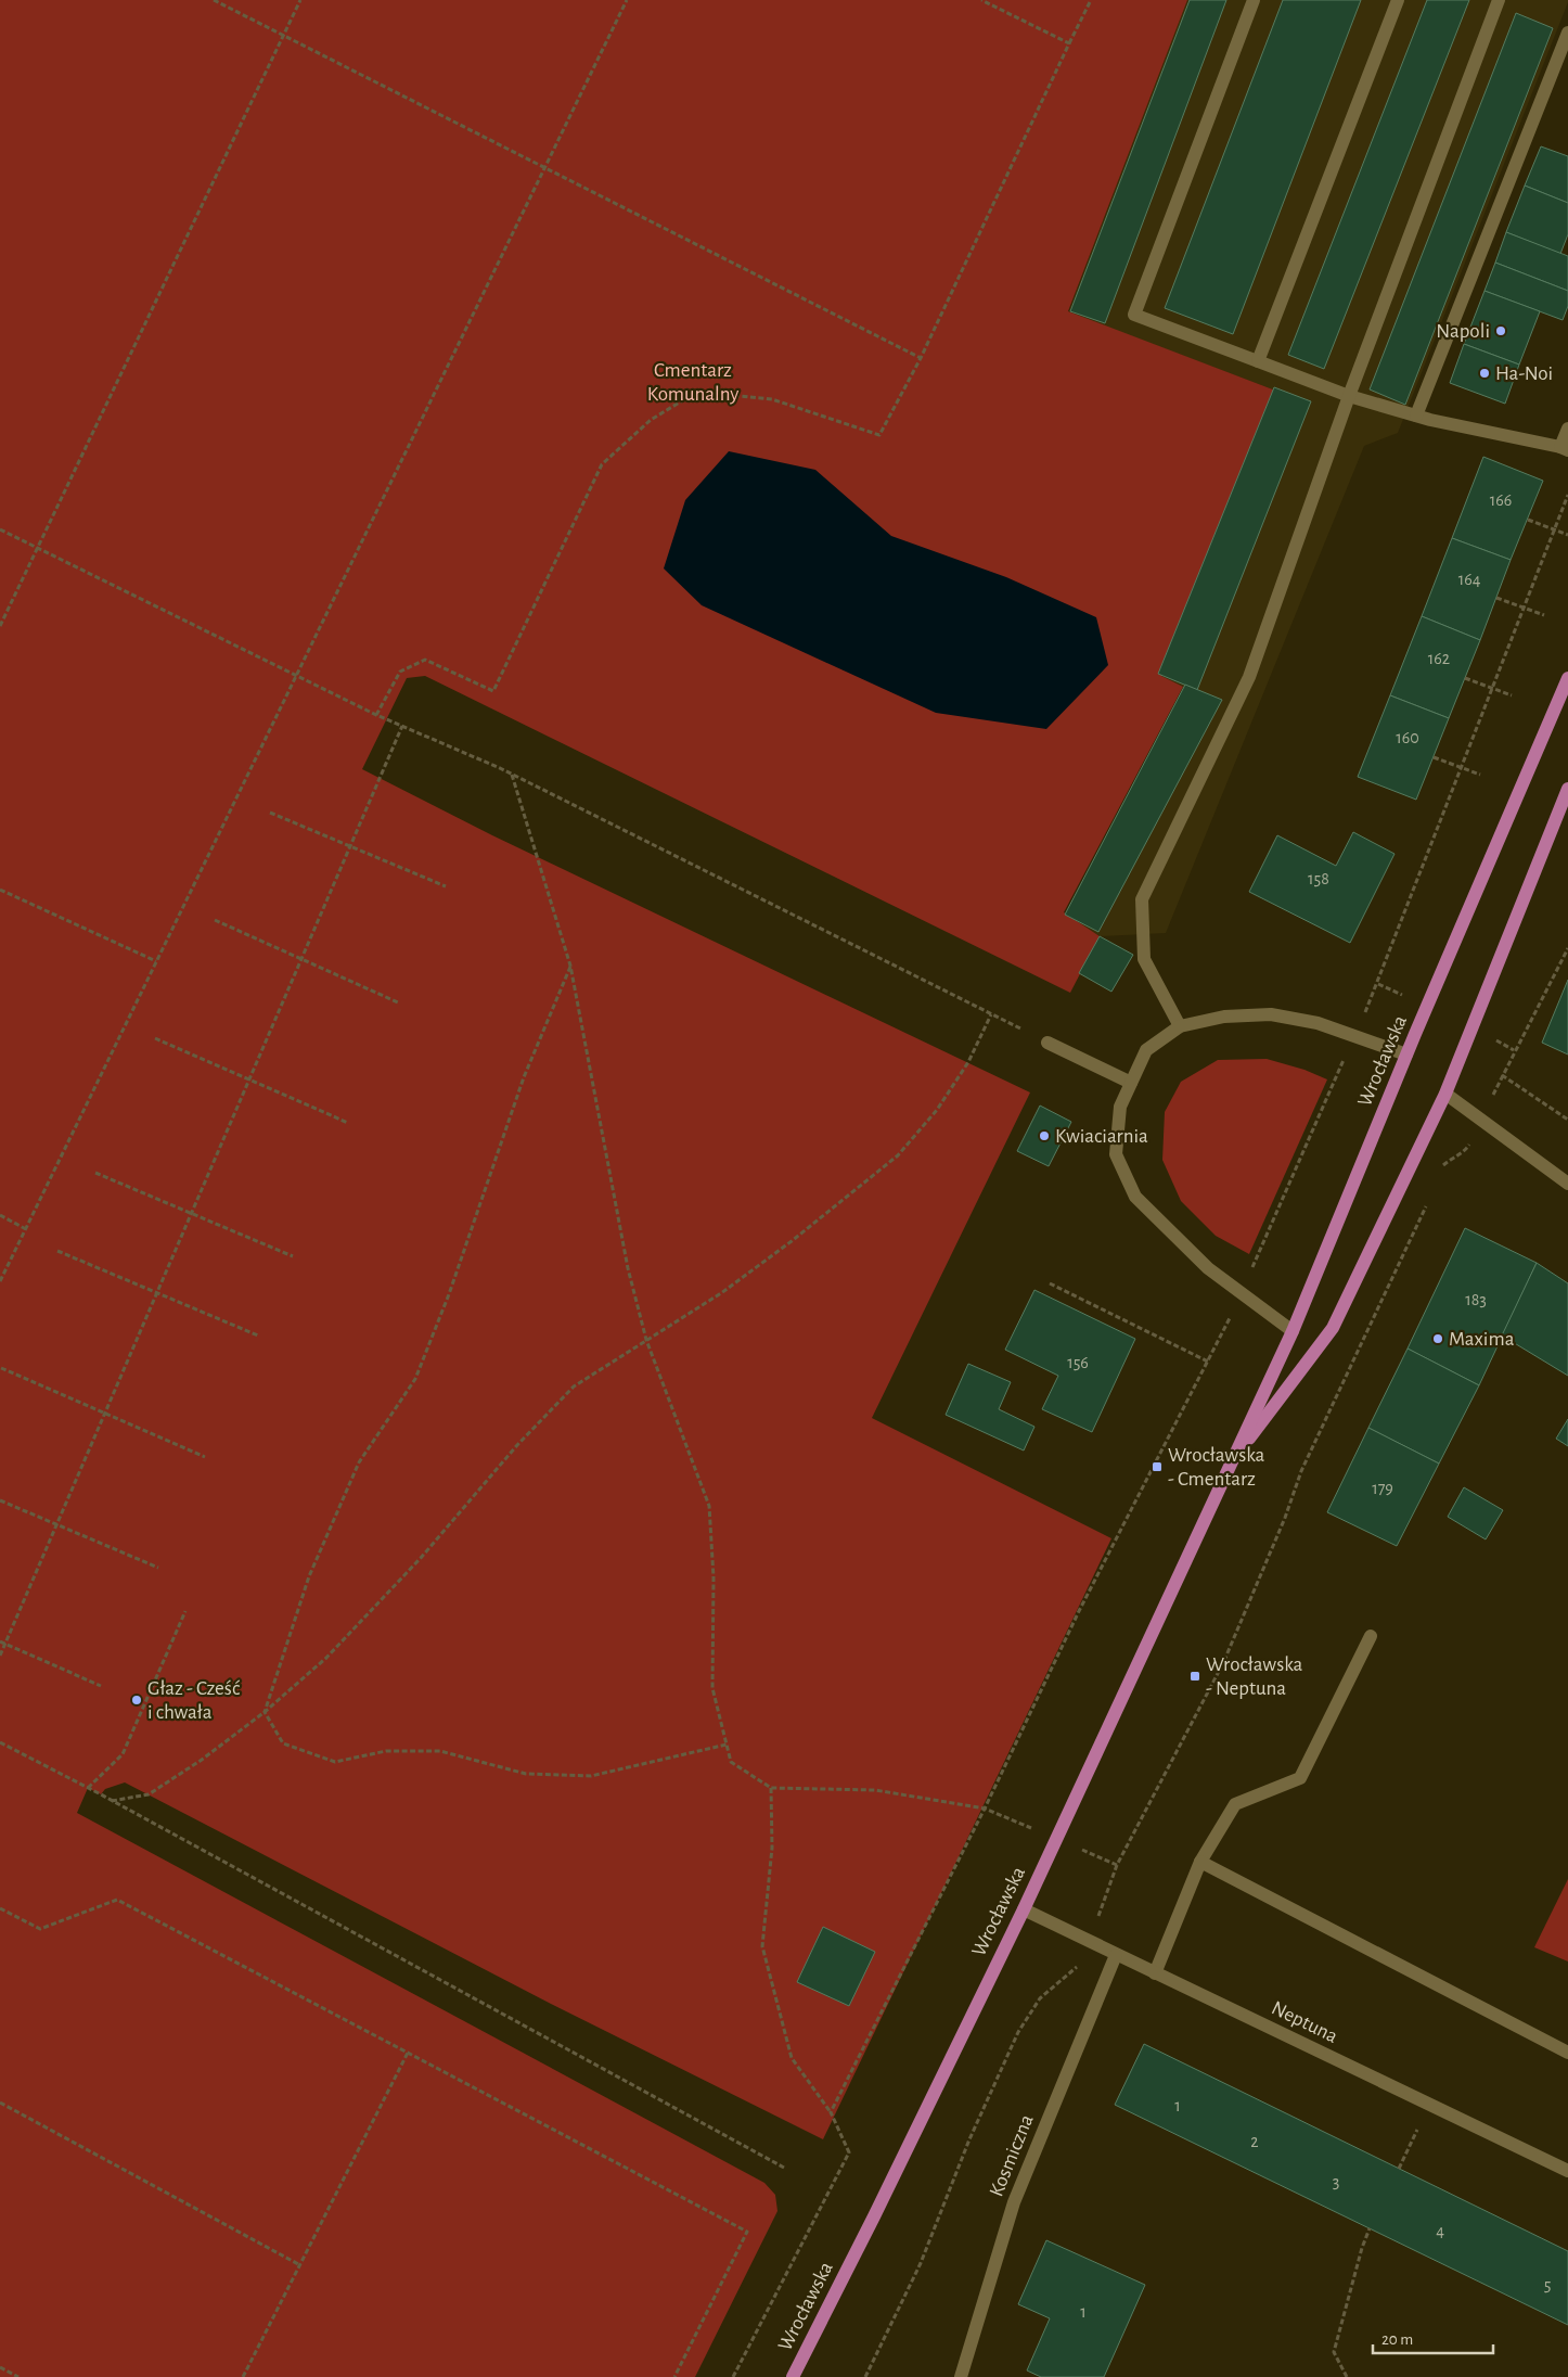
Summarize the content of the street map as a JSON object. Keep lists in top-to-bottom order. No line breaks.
{"streets":{"main road":["Wrocławska"],"street":["Neptuna","Kosmiczna"]},"crossings":[["Wrocławska","Neptuna"],["Neptuna","Kosmiczna"]],"parks":["Cmentarz Komunalny"],"places":{"other":["Napoli","Ha-Noi","Kwiaciarnia","Maxima","Głaz - Cześć i chwała"],"transit":["Wrocławska - Cmentarz","Wrocławska - Neptuna"]},"house_numbers":["166","164","162","160","158","183","156","179","1","2","3","4","5","1"],"scale_bar":"20 m"}
